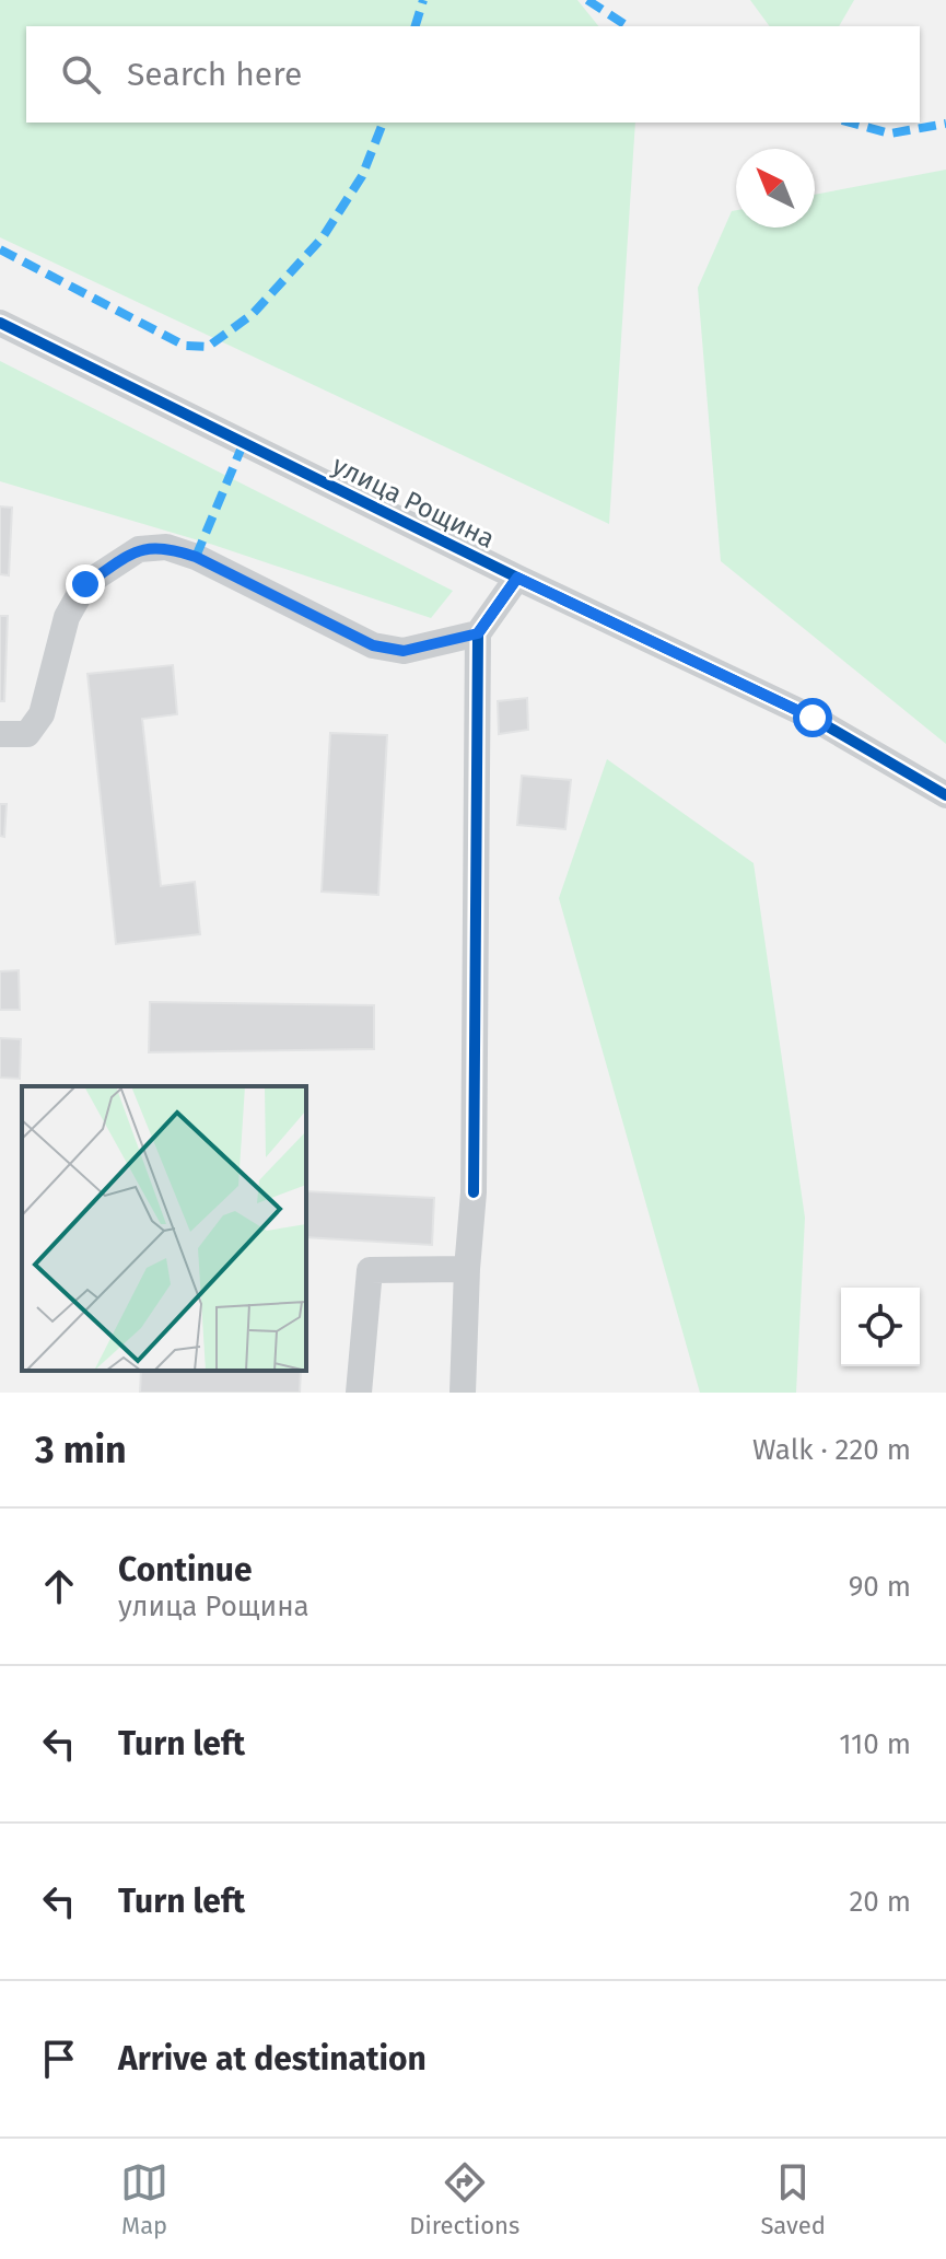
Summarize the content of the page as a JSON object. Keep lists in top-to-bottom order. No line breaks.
{"streets":{"street":["улица Рощина"]},"north":"top left","page":{"search":"Search here","heading":["3 min","Walk · 220 m"],"list":[["Continue","улица Рощина","90 m"],["Turn left","110 m"],["Turn left","20 m"],"Arrive at destination"],"nav":["Map","Directions","Saved"]}}
